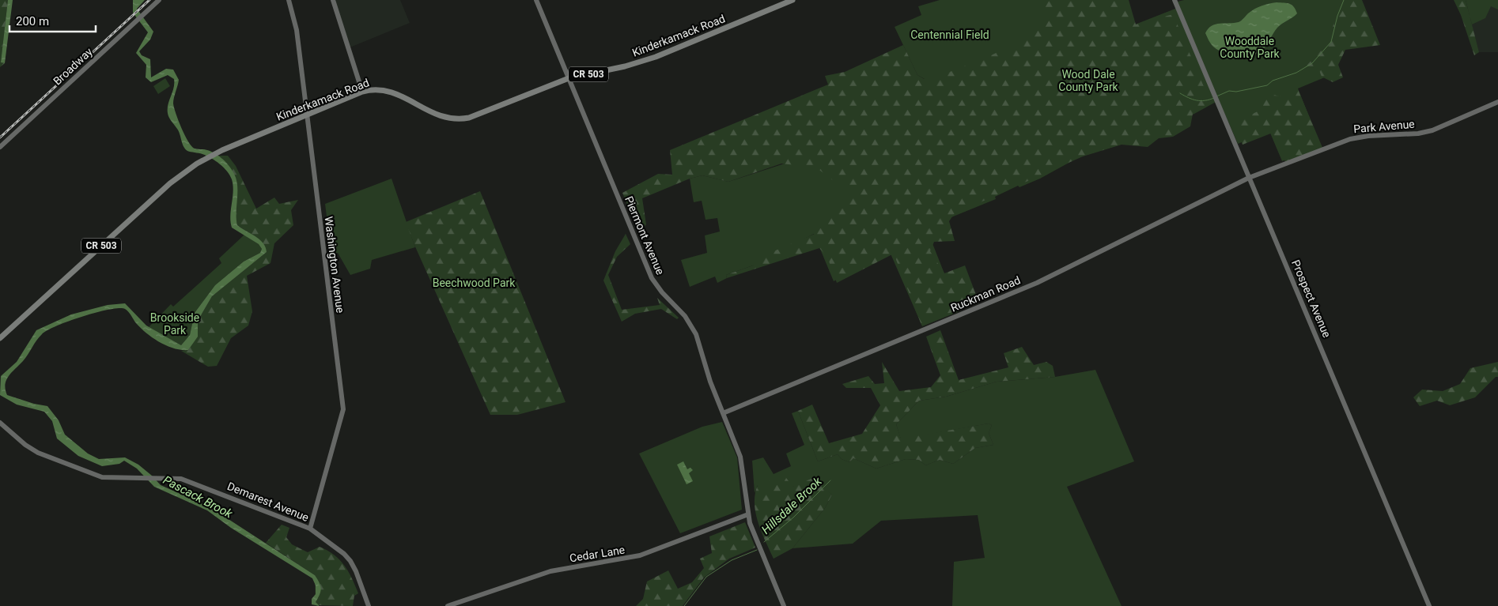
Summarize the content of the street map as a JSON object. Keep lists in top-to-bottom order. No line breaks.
{"streets":{"main road":["Kinderkamack Road","CR 503"],"street":["Broadway","Park Avenue","Piermont Avenue","Washington Avenue","Ruckman Road","Prospect Avenue","Demarest Avenue","Cedar Lane"]},"crossings":[["Kinderkamack Road","Piermont Avenue"],["Kinderkamack Road","Washington Avenue"],["Park Avenue","Ruckman Road"],["Park Avenue","Prospect Avenue"],["Piermont Avenue","Ruckman Road"],["Piermont Avenue","Cedar Lane"],["Washington Avenue","Demarest Avenue"],["Ruckman Road","Prospect Avenue"]],"water":["Pascack Brook","Hillsdale Brook"],"parks":["Centennial Field","Wooddale County Park","Wood Dale County Park","Beechwood Park","Brookside Park"],"scale_bar":"200 m"}
